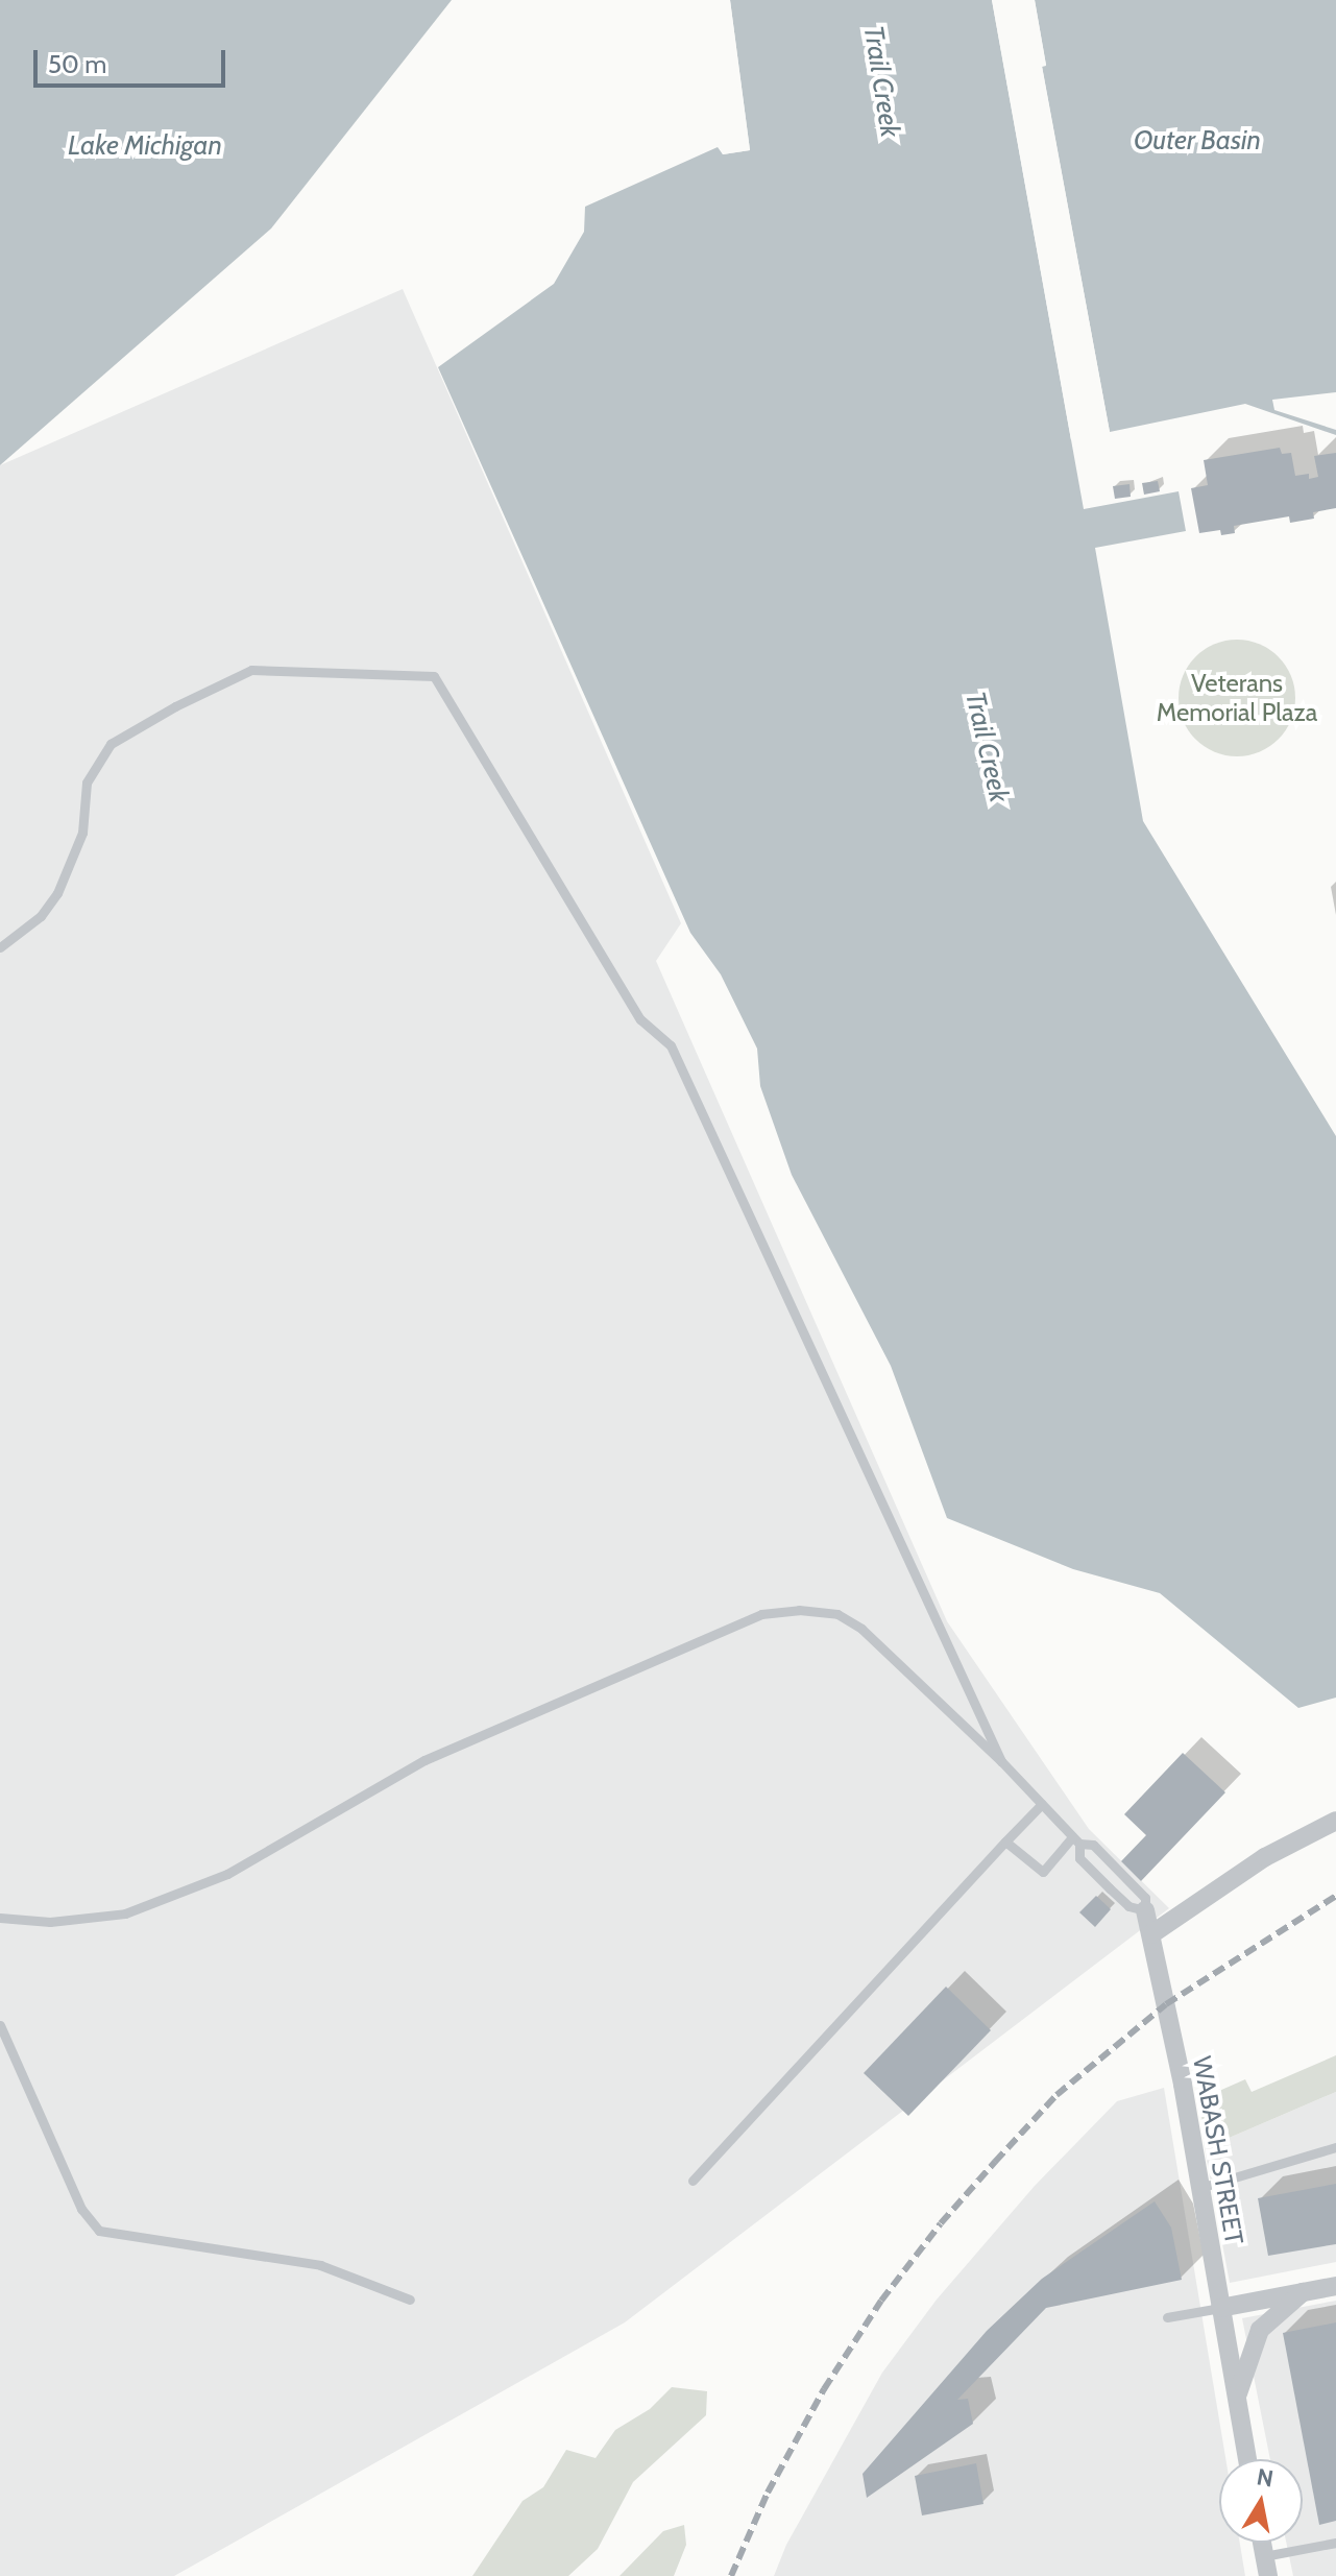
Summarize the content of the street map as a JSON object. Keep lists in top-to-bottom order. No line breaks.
{"streets":{"street":["WABASH STREET"]},"water":["Trail Creek","Outer Basin","Lake Michigan"],"parks":["Veterans Memorial Plaza"],"scale_bar":"50 m","north":"top"}
